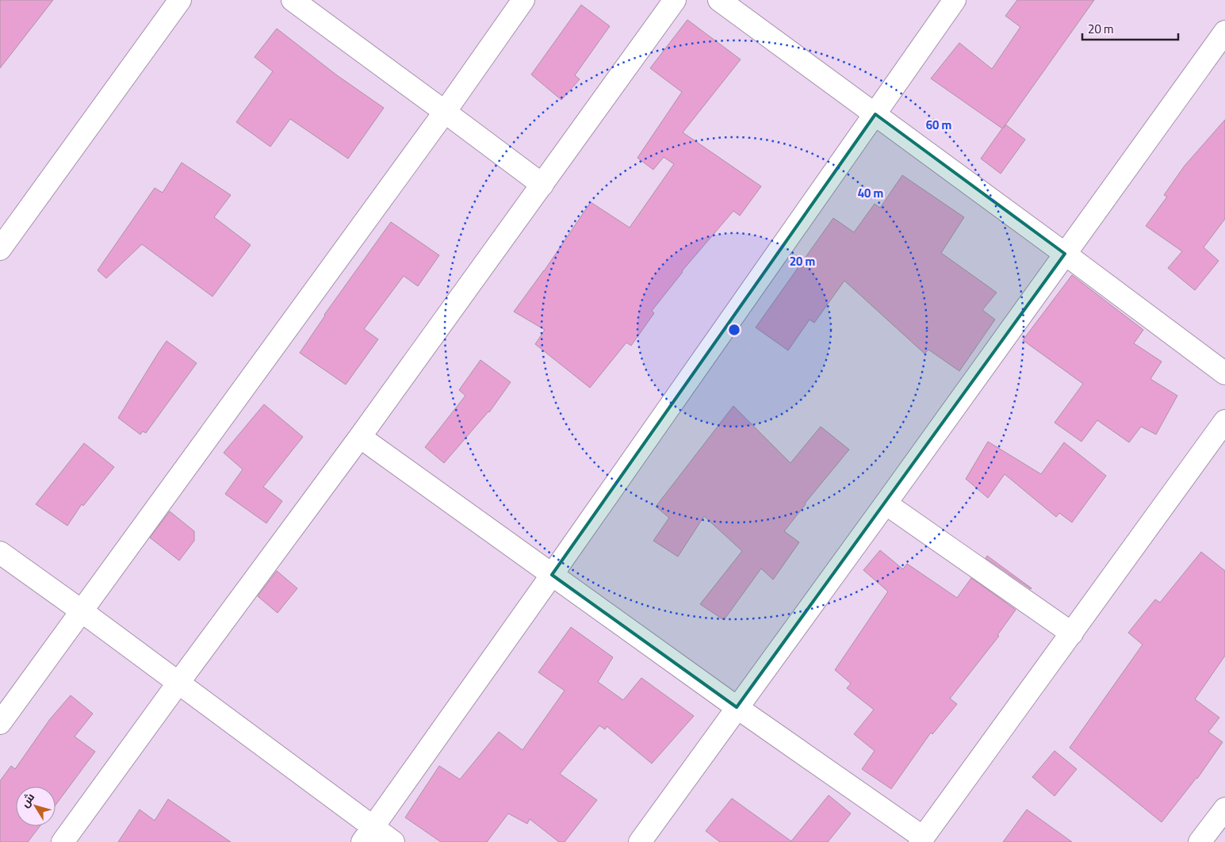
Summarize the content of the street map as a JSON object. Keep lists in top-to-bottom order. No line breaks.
{"scale_bar":"20 m","north":"top left","rings":["60 m","40 m","20 m"]}
